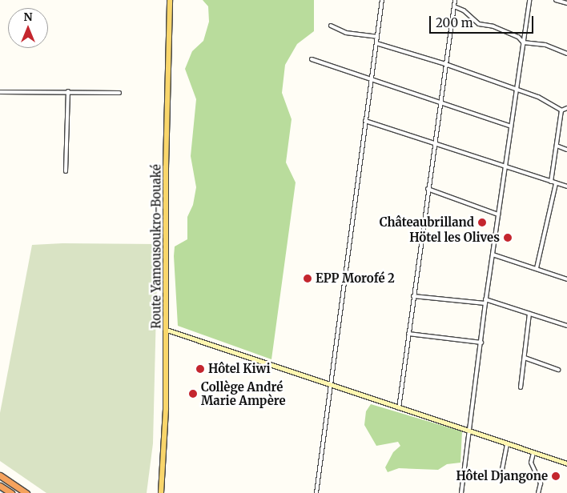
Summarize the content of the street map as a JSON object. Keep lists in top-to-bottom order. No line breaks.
{"streets":{"main road":["Route Yamousoukro-Bouaké"]},"places":["Châteaubrilland","Hötel les Olives","EPP Morofé 2","Hôtel Kiwi","Collège André Marie Ampère","Hôtel Djangone"],"scale_bar":"200 m","north":"top"}
